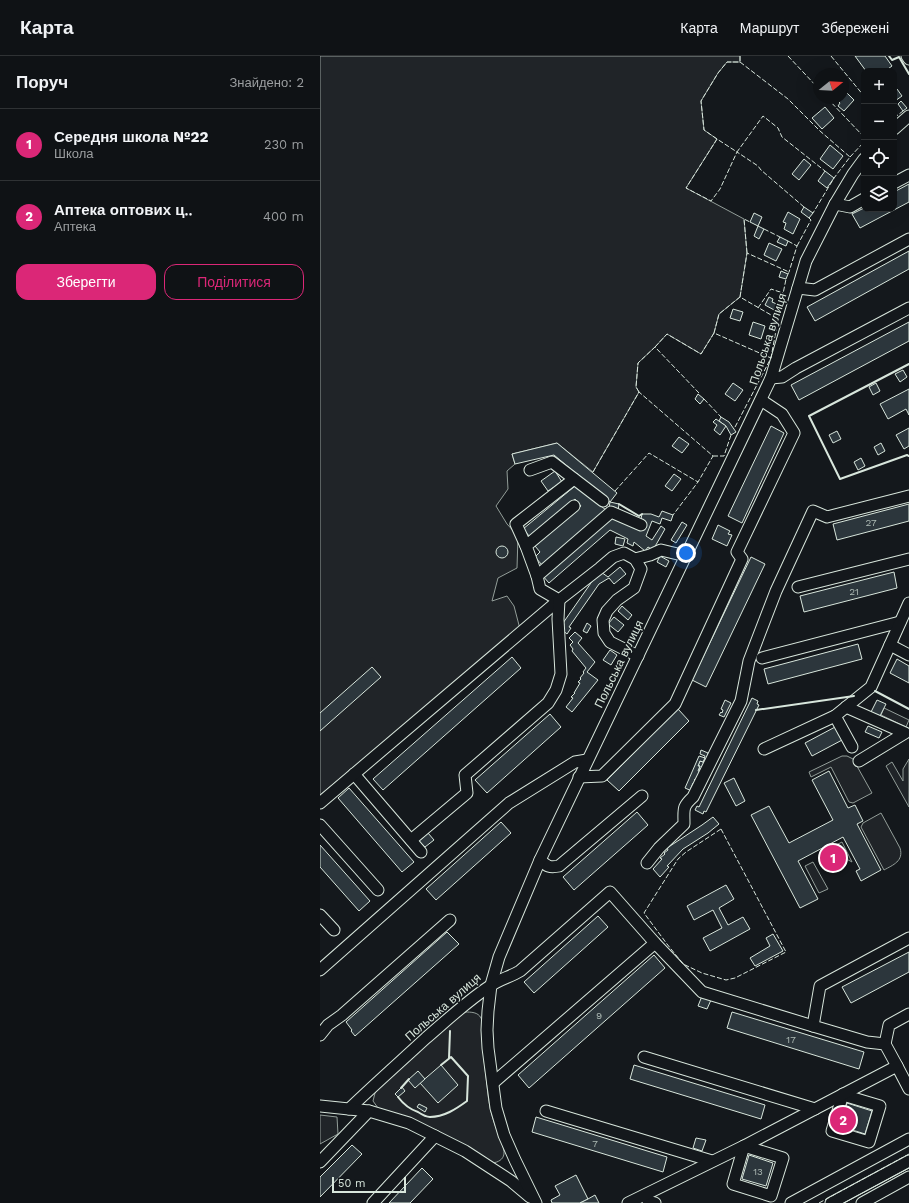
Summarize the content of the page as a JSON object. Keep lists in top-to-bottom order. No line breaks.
{"streets":{"street":["Польська вулиця"]},"house_numbers":["27","21","9","17","7","13"],"scale_bar":"50 m","north":"right","page":{"header":"Карта","nav":["Карта","Маршрут","Збережені"],"heading":["Поруч","Знайдено: 2"],"map_buttons":["+","−"],"list":[{"mark":"1","name":"Середня школа №22","note":"Школа","value":"230 m"},{"mark":"2","name":"Аптека оптових ц‥","note":"Аптека","value":"400 m"}],"buttons":["Зберегти","Поділитися"],"pins":["1","2"],"scale":"50 m"}}
